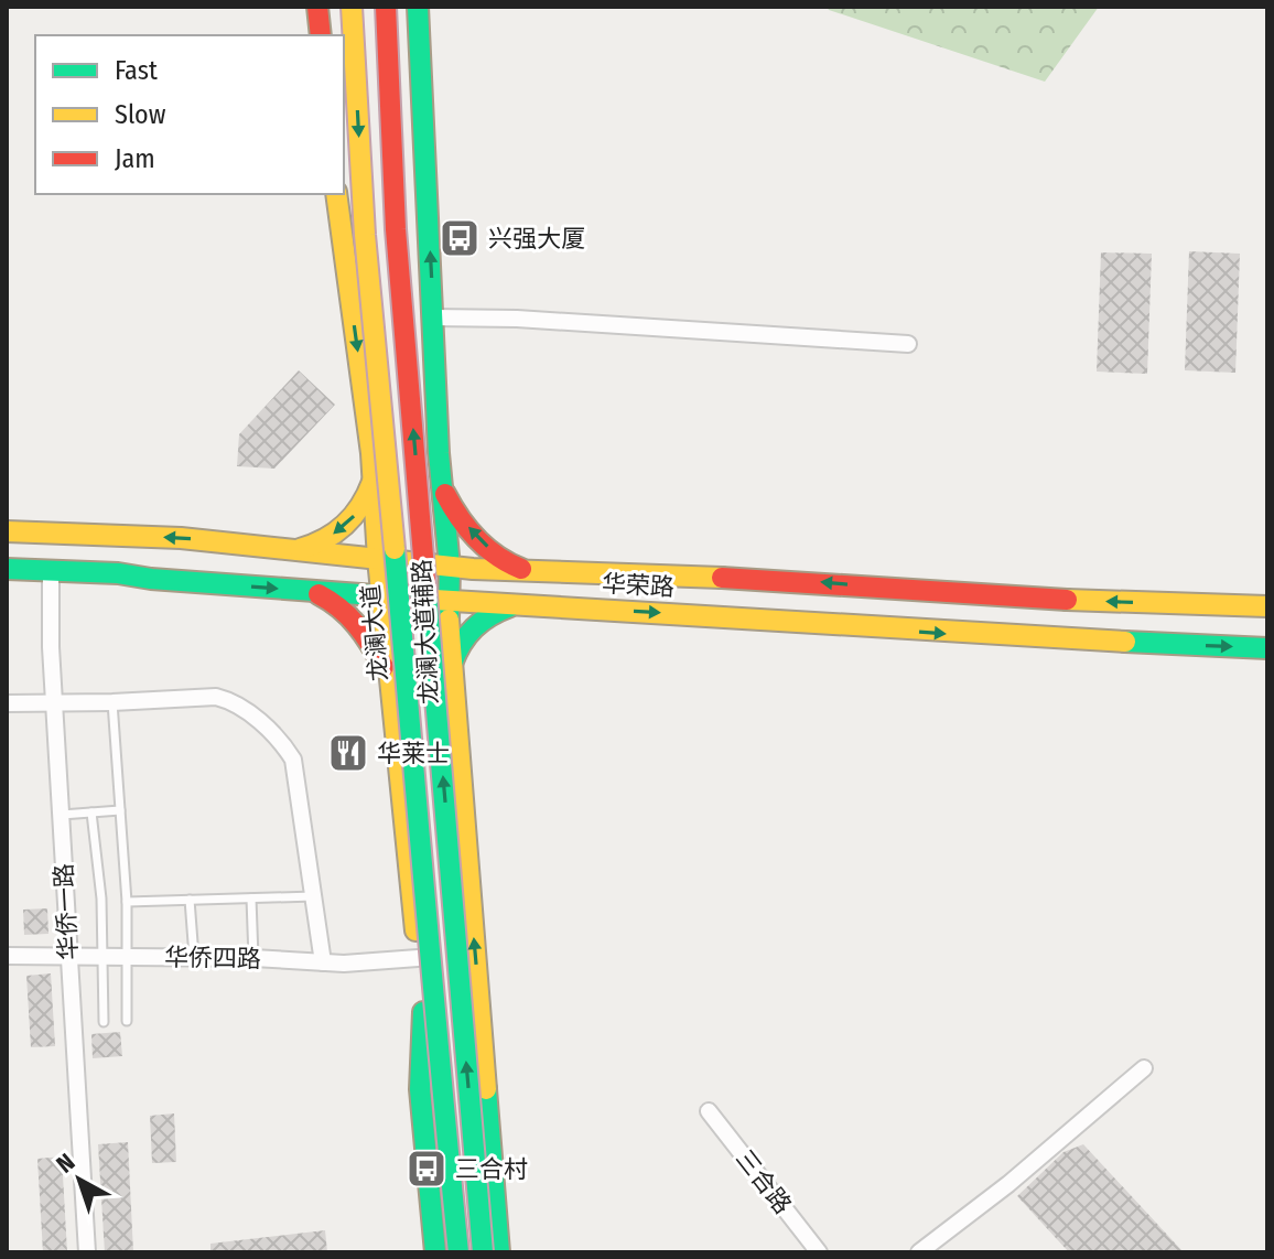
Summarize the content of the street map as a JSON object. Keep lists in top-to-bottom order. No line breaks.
{"streets":{"main road":["华荣路","龙澜大道辅路","龙澜大道"],"street":["华侨一路","华侨四路","三合路"]},"crossings":[["华荣路","龙澜大道辅路"],["华荣路","华侨一路"],["龙澜大道辅路","龙澜大道"],["龙澜大道辅路","华侨四路"],["华侨一路","华侨四路"]],"places":{"bus stop":["兴强大厦","三合村"],"restaurant":["华莱士"]},"legend":["Fast","Slow","Jam"],"north":"top left"}
